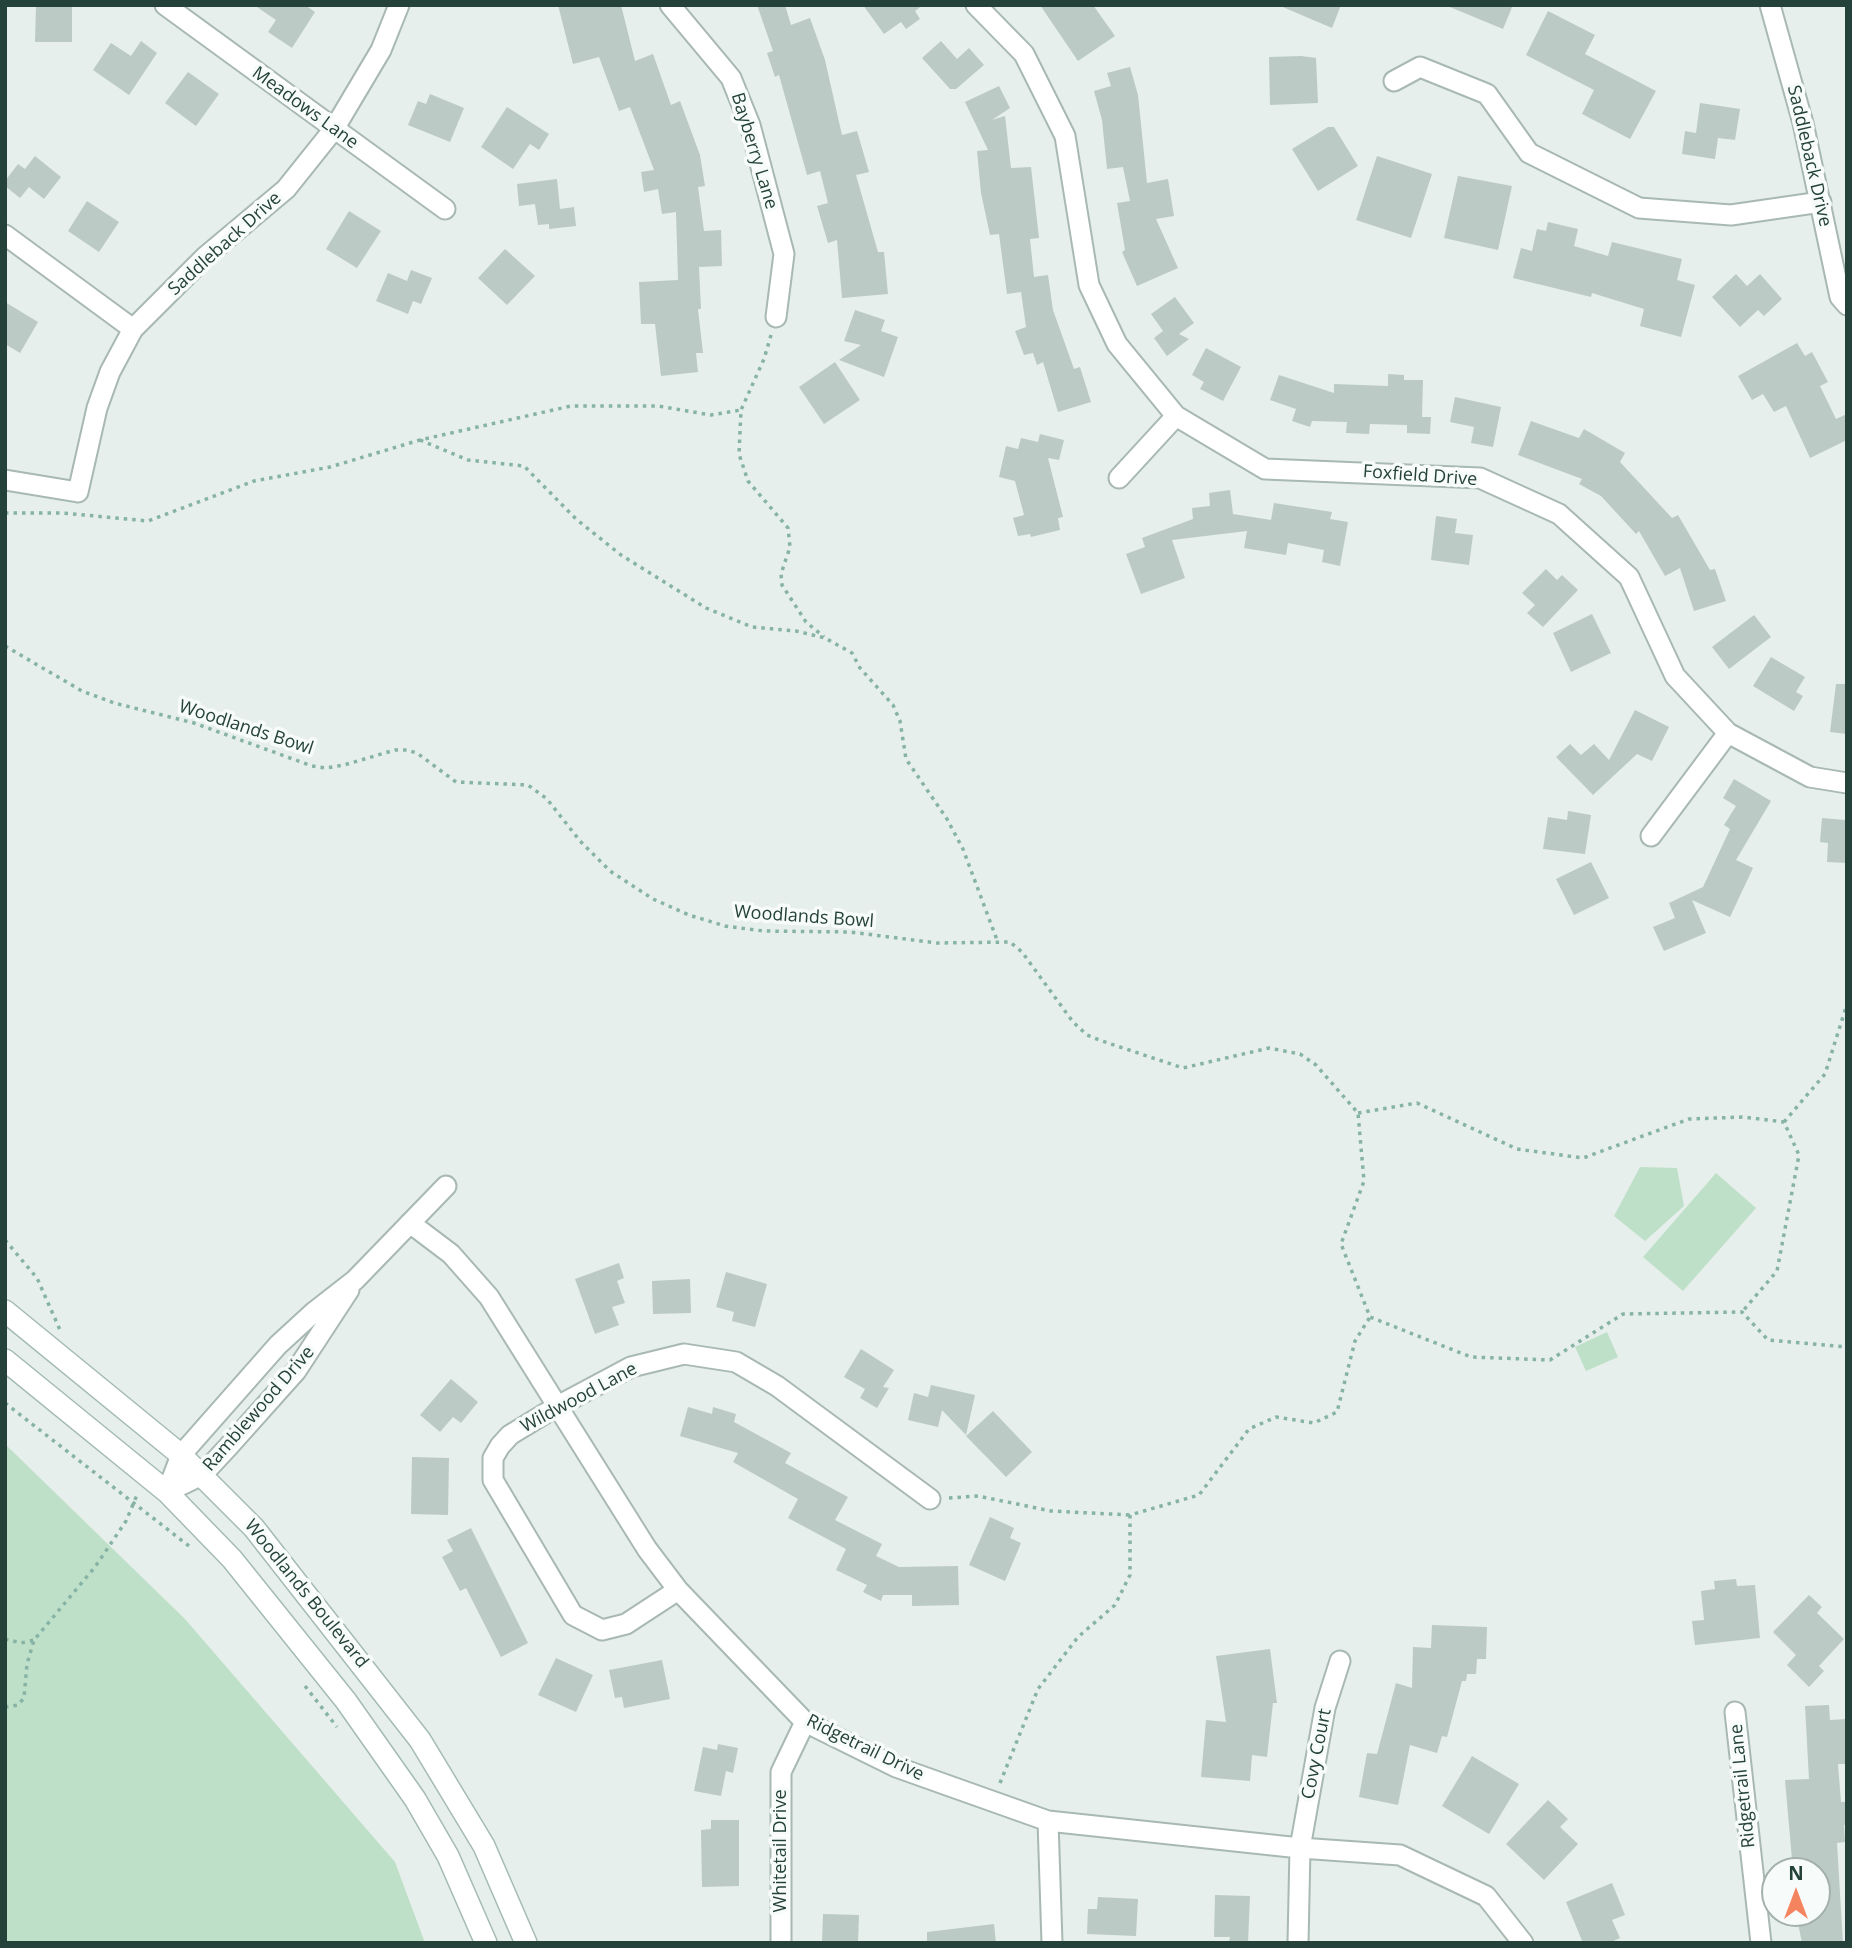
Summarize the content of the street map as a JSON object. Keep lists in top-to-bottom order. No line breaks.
{"streets":{"street":["Meadows Lane","Bayberry Lane","Saddleback Drive","Foxfield Drive","Wildwood Lane","Ramblewood Drive","Woodlands Boulevard","Ridgetrail Drive","Covy Court","Ridgetrail Lane","Whitetail Drive"],"path":["Woodlands Bowl"]},"crossings":[["Meadows Lane","Saddleback Drive"],["Wildwood Lane","Ridgetrail Drive"],["Ramblewood Drive","Woodlands Boulevard"],["Ramblewood Drive","Ridgetrail Drive"],["Ridgetrail Drive","Covy Court"],["Ridgetrail Drive","Whitetail Drive"]],"north":"top"}
